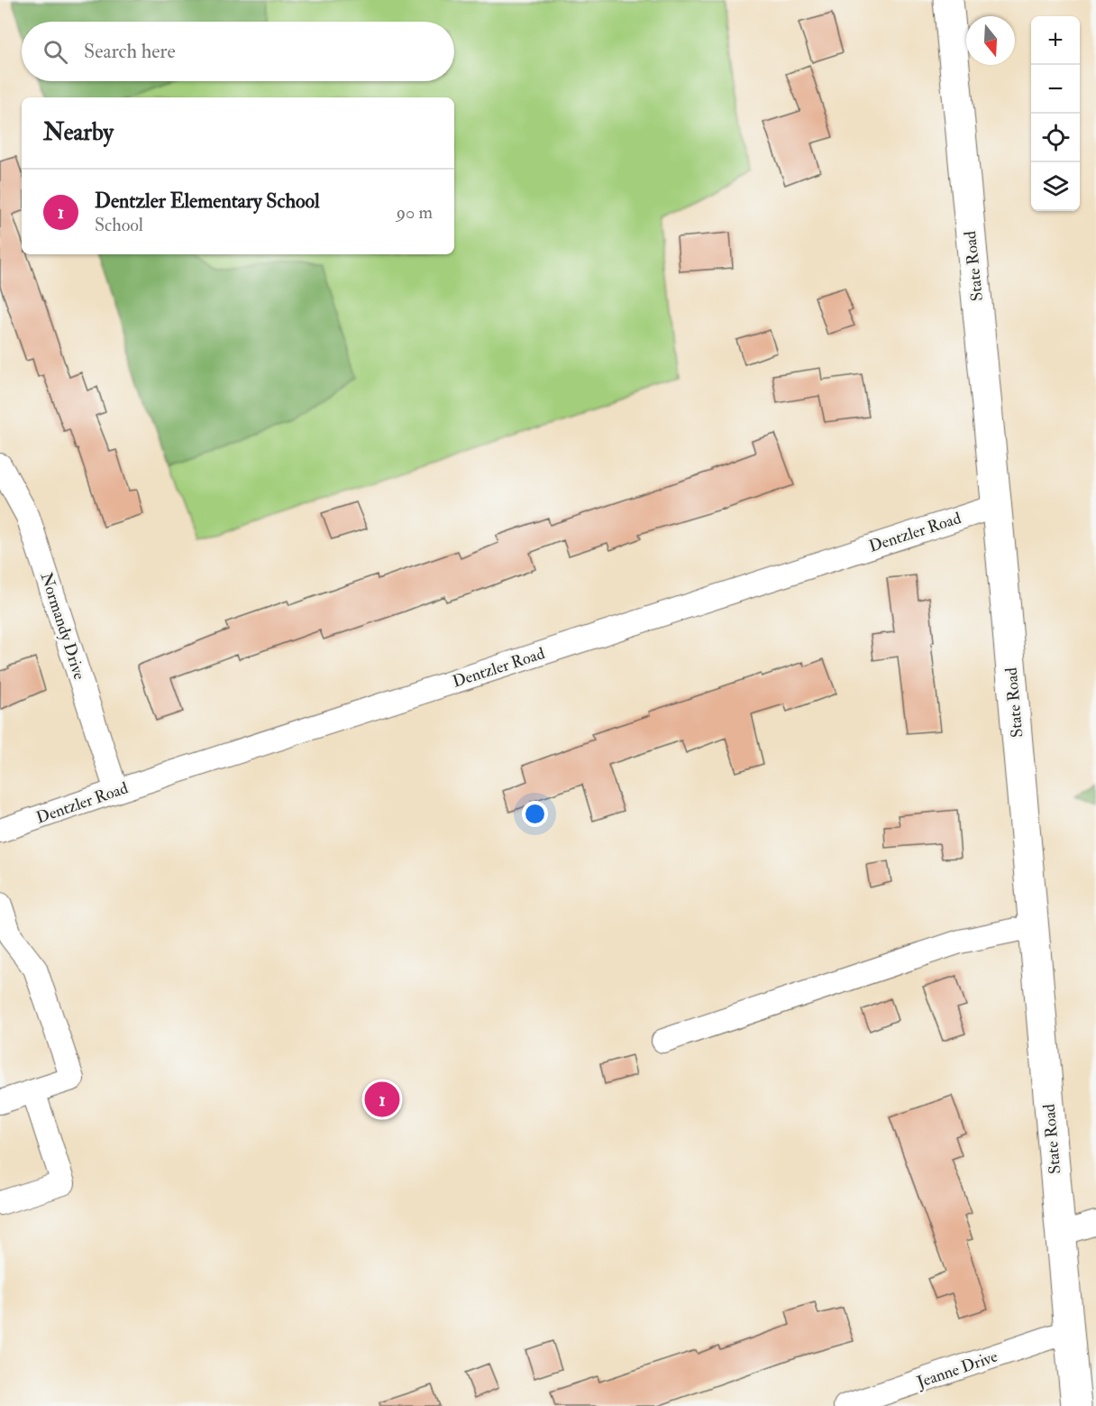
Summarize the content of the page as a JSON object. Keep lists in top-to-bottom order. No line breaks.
{"streets":{"main road":["State Road"],"street":["Dentzler Road","Normandy Drive","Jeanne Drive"]},"crossings":[["State Road","Dentzler Road"],["State Road","Jeanne Drive"],["Dentzler Road","Normandy Drive"]],"north":"bottom","page":{"map_buttons":["+","−"],"search":"Search here","heading":"Nearby","list":[{"mark":"1","name":"Dentzler Elementary School","note":"School","value":"90 m"}],"pins":"1"}}
